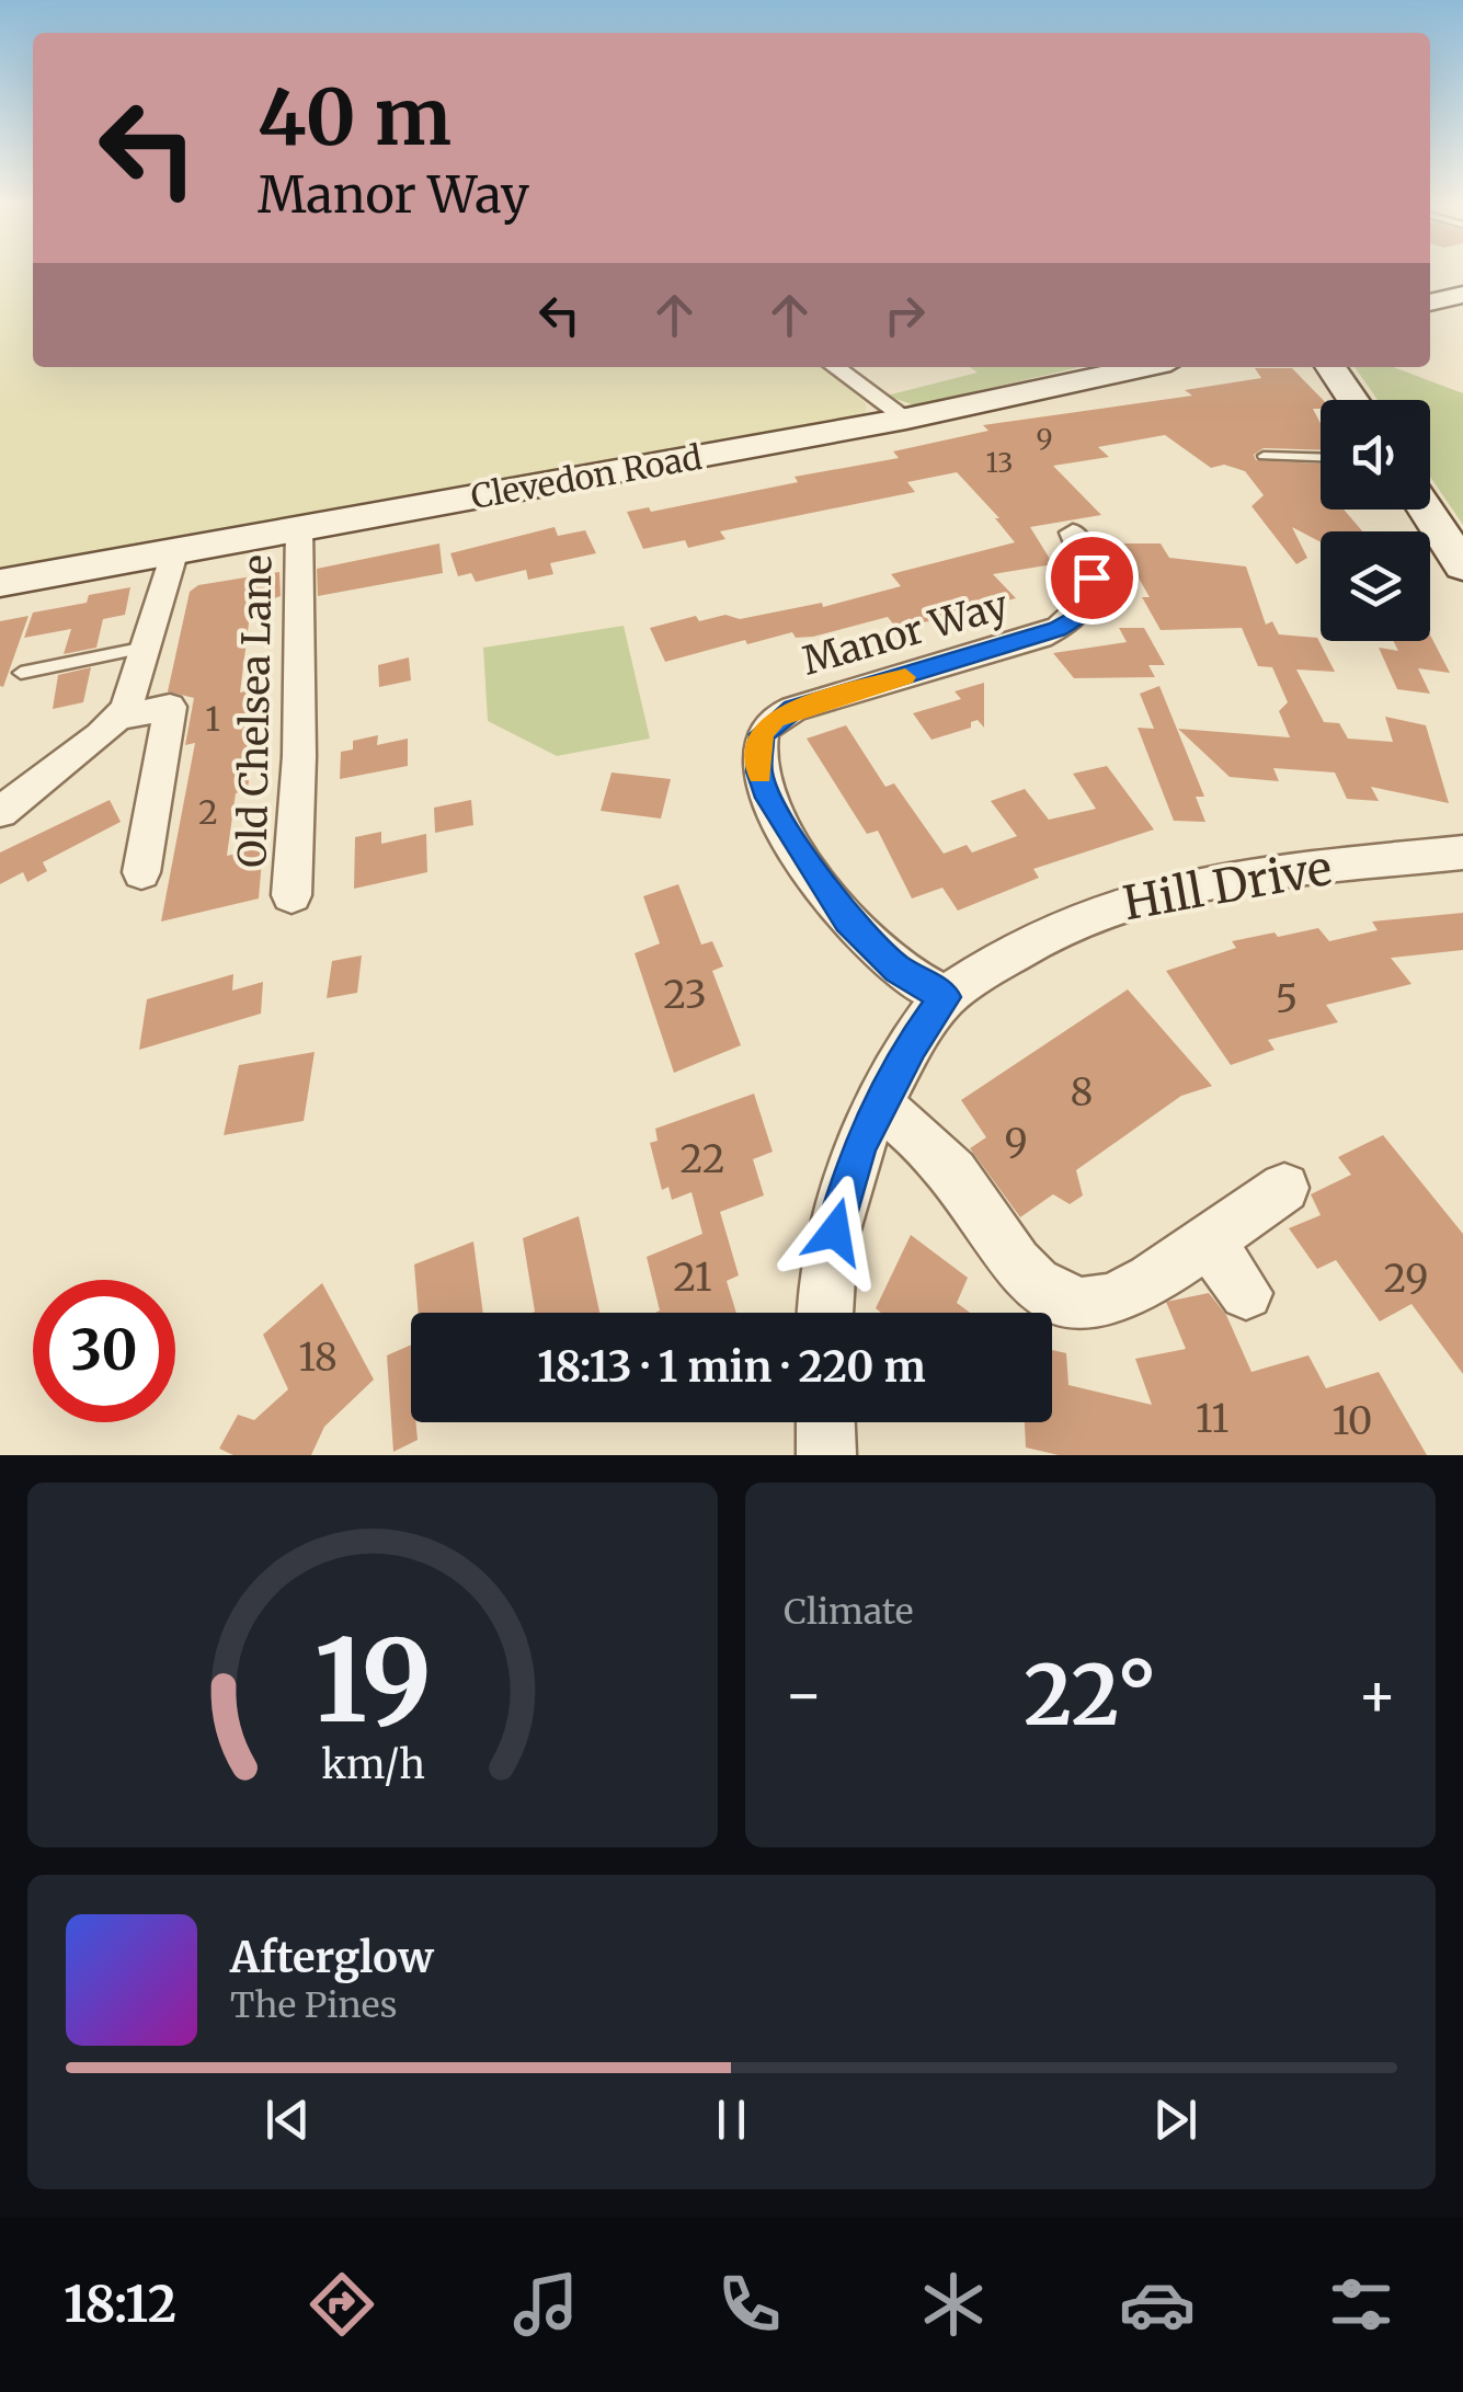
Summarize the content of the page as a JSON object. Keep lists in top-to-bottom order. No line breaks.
{"streets":{"main road":["Clevedon Road"],"street":["Manor Way","Old Chelsea Lane","Hill Drive"]},"crossings":[["Clevedon Road","Old Chelsea Lane"],["Manor Way","Hill Drive"]],"house_numbers":["9","13","1","2","23","5","8","9","22","21","29","18","11","10"],"page":{"turn":["40 m","Manor Way"],"limit":"30","trip":"18:13 · 1 min · 220 m","tile":"Climate","heat":["−","22°","+"],"song":["Afterglow","The Pines"],"tabs":"18:12","gauge":["19","km/h"]}}
